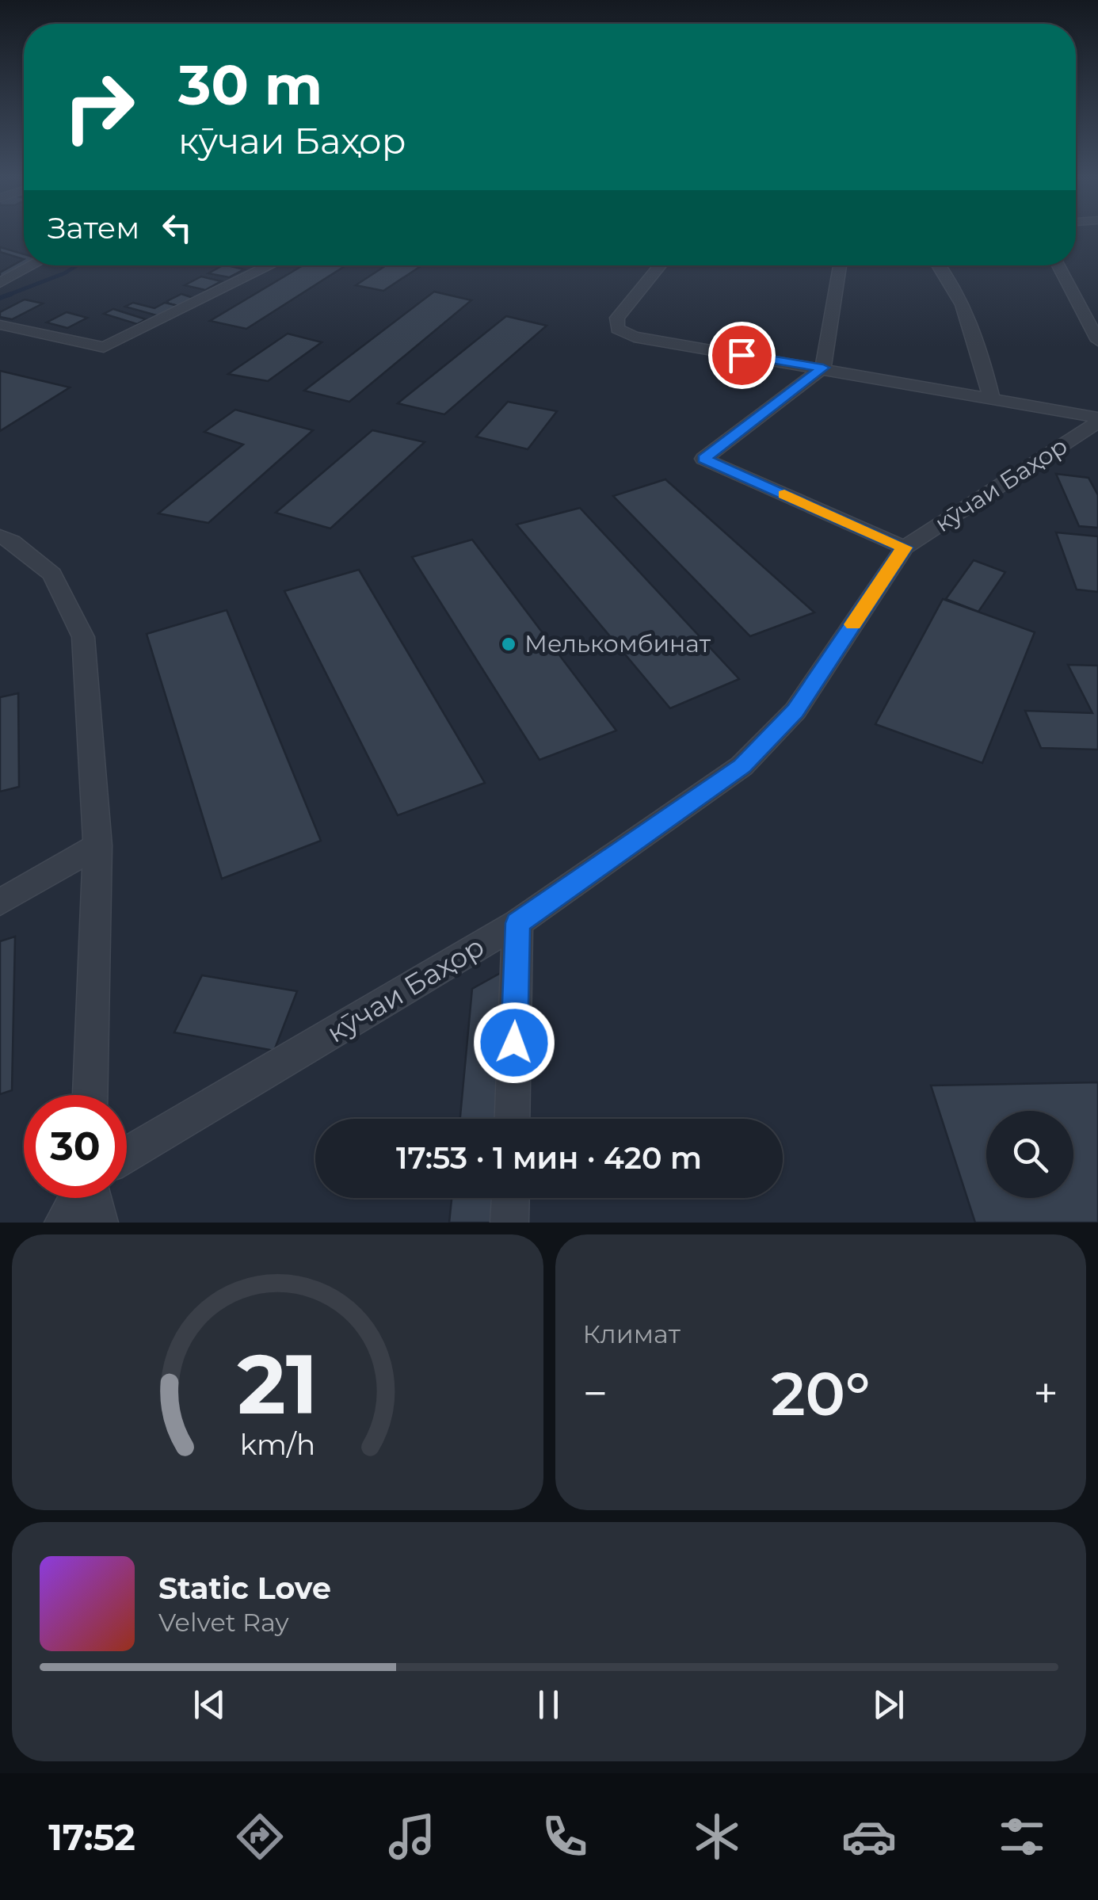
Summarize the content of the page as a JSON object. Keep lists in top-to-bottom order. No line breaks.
{"streets":{"street":["кӯчаи Баҳор"]},"places":["Мелькомбинат"],"page":{"turn":["30 m","кӯчаи Баҳор"],"then":"Затем","limit":"30","trip":"17:53 · 1 мин · 420 m","tile":"Климат","heat":["−","20°","+"],"song":["Static Love","Velvet Ray"],"tabs":"17:52","gauge":["21","km/h"]}}
